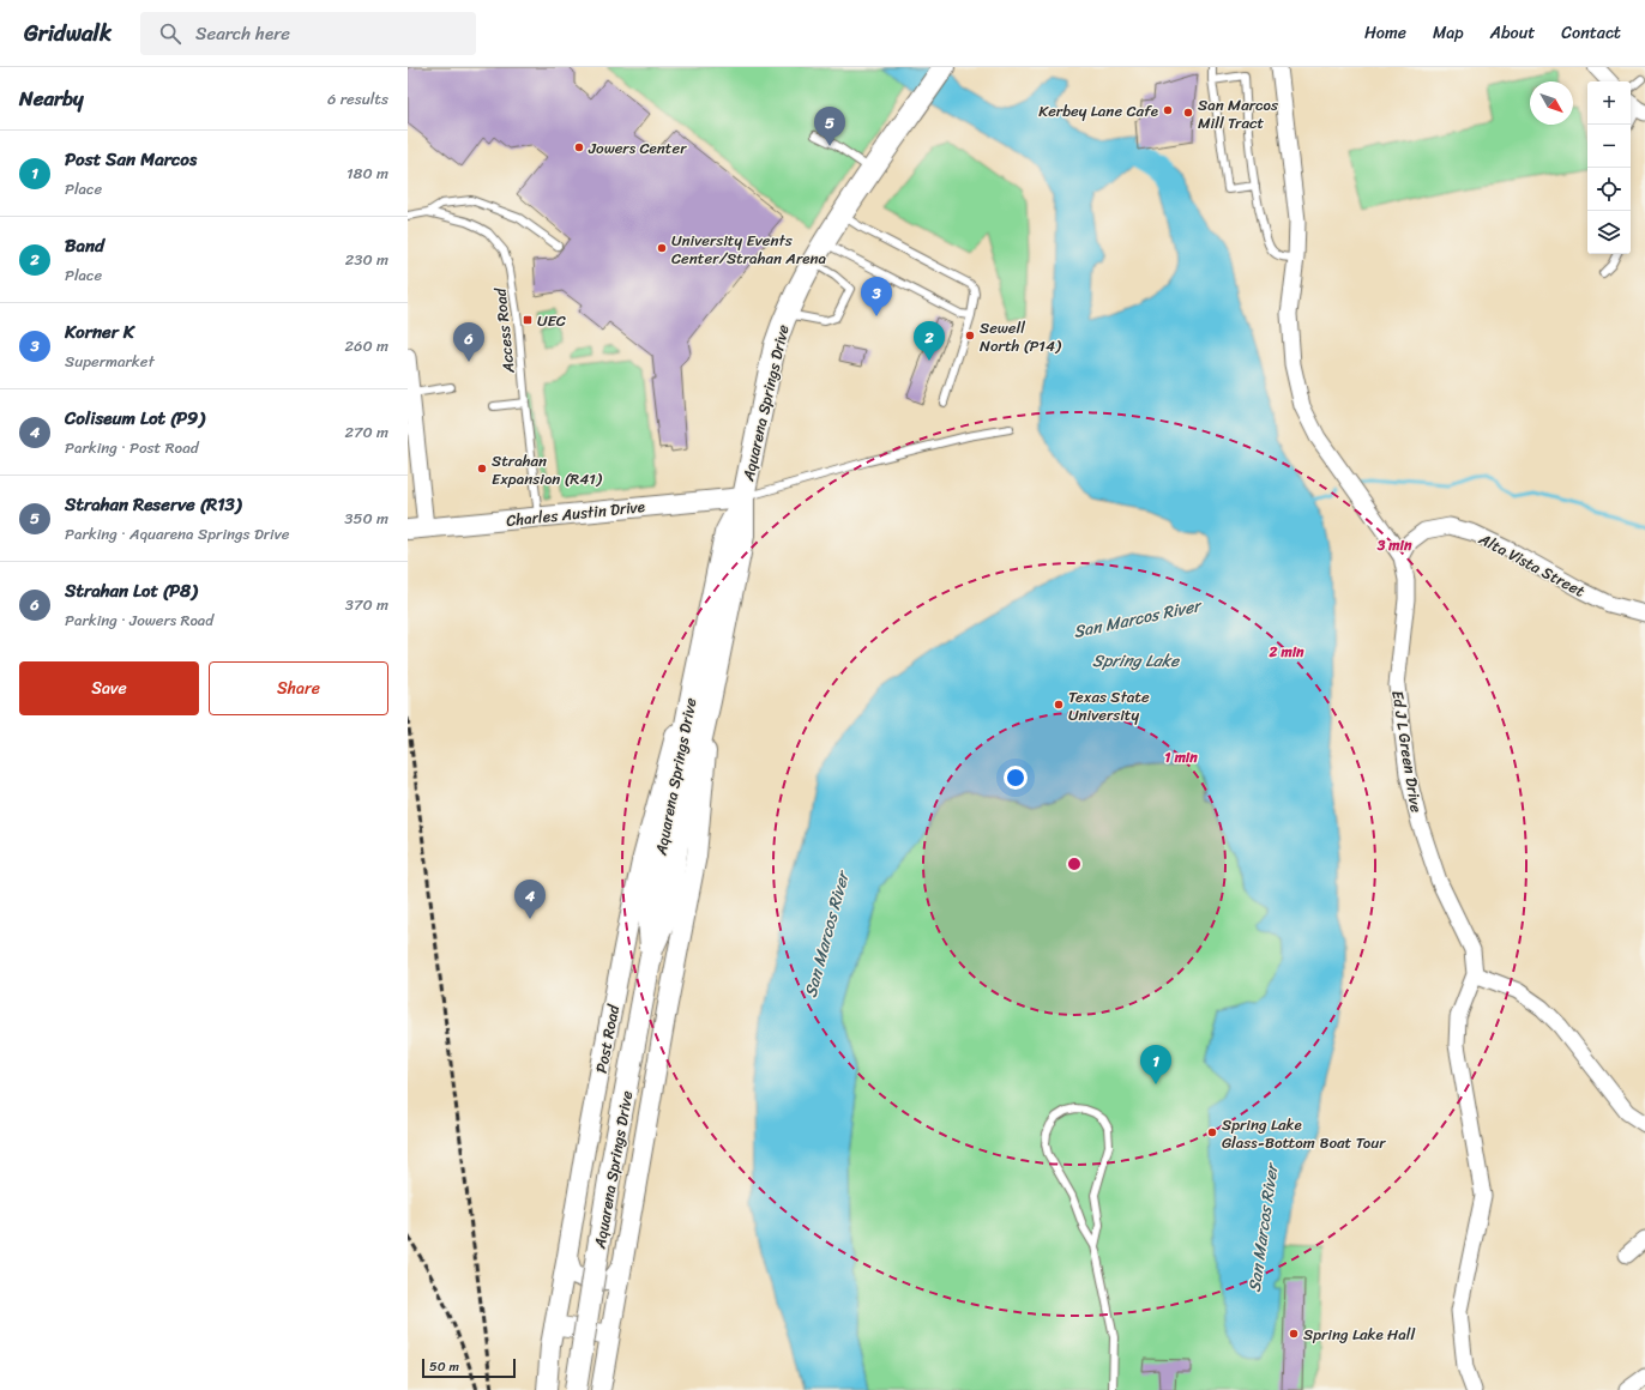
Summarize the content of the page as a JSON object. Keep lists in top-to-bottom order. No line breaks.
{"streets":{"main road":["Aquarena Springs Drive"],"street":["Charles Austin Drive","Alta Vista Street","Ed J L Green Drive","Post Road"],"lane":["Access Road"]},"crossings":[["Access Road","Charles Austin Drive"],["Aquarena Springs Drive","Charles Austin Drive"],["Aquarena Springs Drive","Post Road"],["Alta Vista Street","Ed J L Green Drive"]],"water":["San Marcos River","Spring Lake"],"places":{"other":["Kerbey Lane Cafe","San Marcos Mill Tract","Jowers Center","University Events Center/Strahan Arena","Sewell North (P14)","Strahan Expansion (R41)","Texas State University","Spring Lake Glass-Bottom Boat Tour","Spring Lake Hall"],"transit":["UEC"]},"scale_bar":"50 m","north":"bottom right","page":{"header":"Gridwalk","search":"Search here","nav":["Home","Map","About","Contact"],"heading":["Nearby","6 results"],"map_buttons":["+","−"],"pins":["5","3","2","6","4","1"],"list":[{"mark":"1","name":"Post San Marcos","note":"Place","value":"180 m"},{"mark":"2","name":"Band","note":"Place","value":"230 m"},{"mark":"3","name":"Korner K","note":"Supermarket","value":"260 m"},{"mark":"4","name":"Coliseum Lot (P9)","note":"Parking · Post Road","value":"270 m"},{"mark":"5","name":"Strahan Reserve (R13)","note":"Parking · Aquarena Springs Drive","value":"350 m"},{"mark":"6","name":"Strahan Lot (P8)","note":"Parking · Jowers Road","value":"370 m"}],"buttons":["Save","Share"],"scale":"50 m"},"rings":["3 min","2 min","1 min"]}
